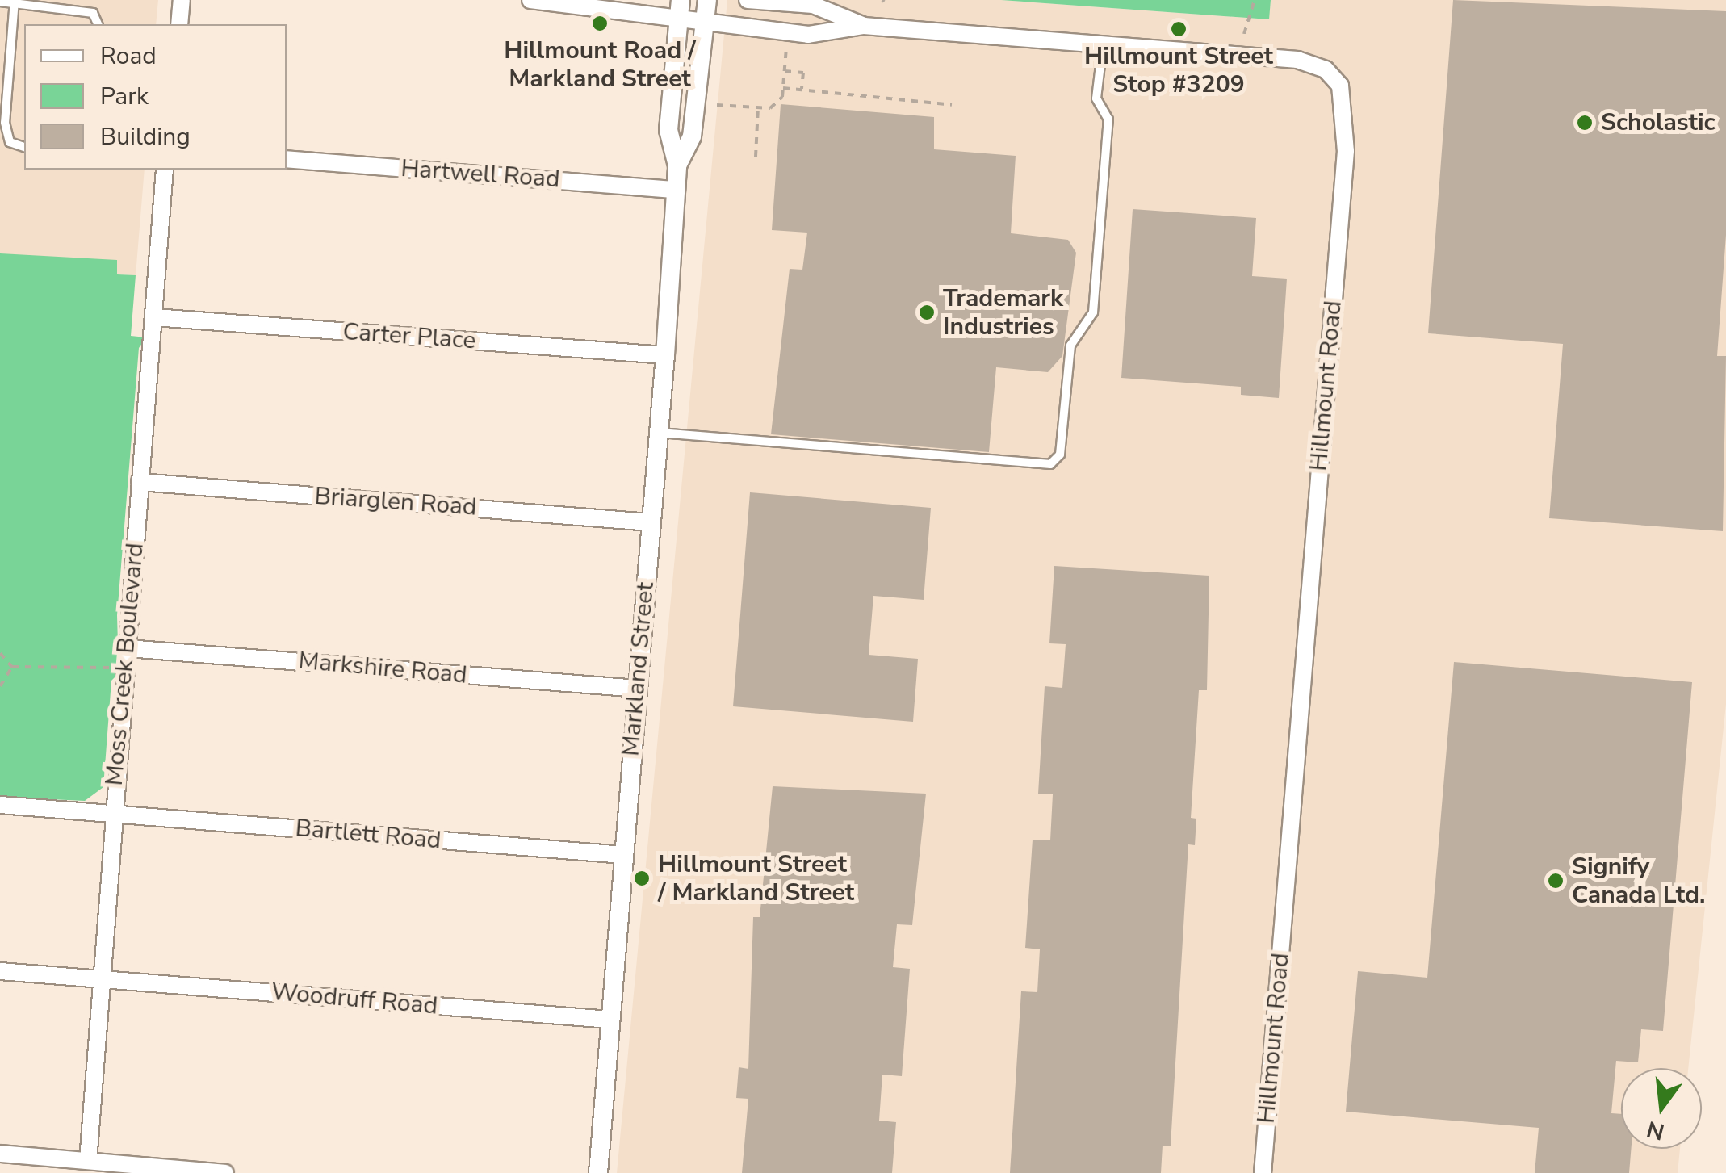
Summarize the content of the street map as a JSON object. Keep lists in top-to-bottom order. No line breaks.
{"streets":{"street":["Hartwell Road","Carter Place","Hillmount Road","Briarglen Road","Moss Creek Boulevard","Markshire Road","Markland Street","Bartlett Road","Woodruff Road"]},"crossings":[["Hartwell Road","Markland Street"],["Carter Place","Moss Creek Boulevard"],["Carter Place","Markland Street"],["Hillmount Road","Markland Street"],["Briarglen Road","Moss Creek Boulevard"],["Briarglen Road","Markland Street"],["Moss Creek Boulevard","Markshire Road"],["Moss Creek Boulevard","Bartlett Road"],["Moss Creek Boulevard","Woodruff Road"],["Markshire Road","Markland Street"],["Markland Street","Bartlett Road"],["Markland Street","Woodruff Road"]],"places":["Hillmount Road / Markland Street","Hillmount Street Stop #3209","Scholastic","Trademark Industries","Hillmount Street / Markland Street","Signify Canada Ltd."],"legend":["Road","Park","Building"],"north":"bottom"}
